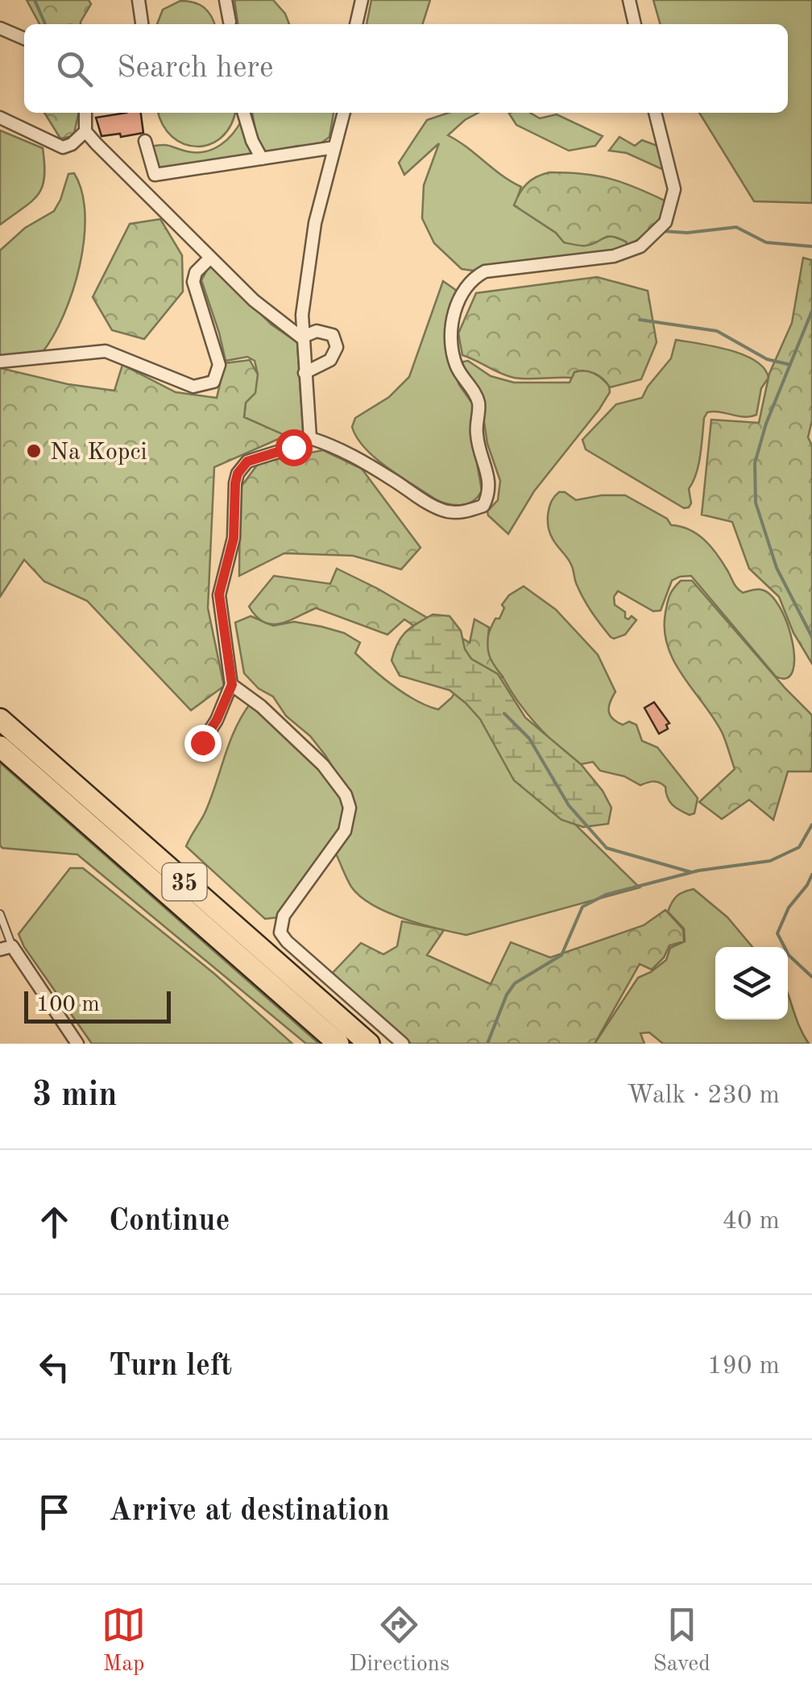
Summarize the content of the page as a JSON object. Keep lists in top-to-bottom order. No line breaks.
{"streets":{"highway":["35"]},"places":["Na Kopci"],"scale_bar":"100 m","page":{"search":"Search here","scale":"100 m","heading":["3 min","Walk · 230 m"],"list":[["Continue","40 m"],["Turn left","190 m"],"Arrive at destination"],"nav":["Map","Directions","Saved"]}}
